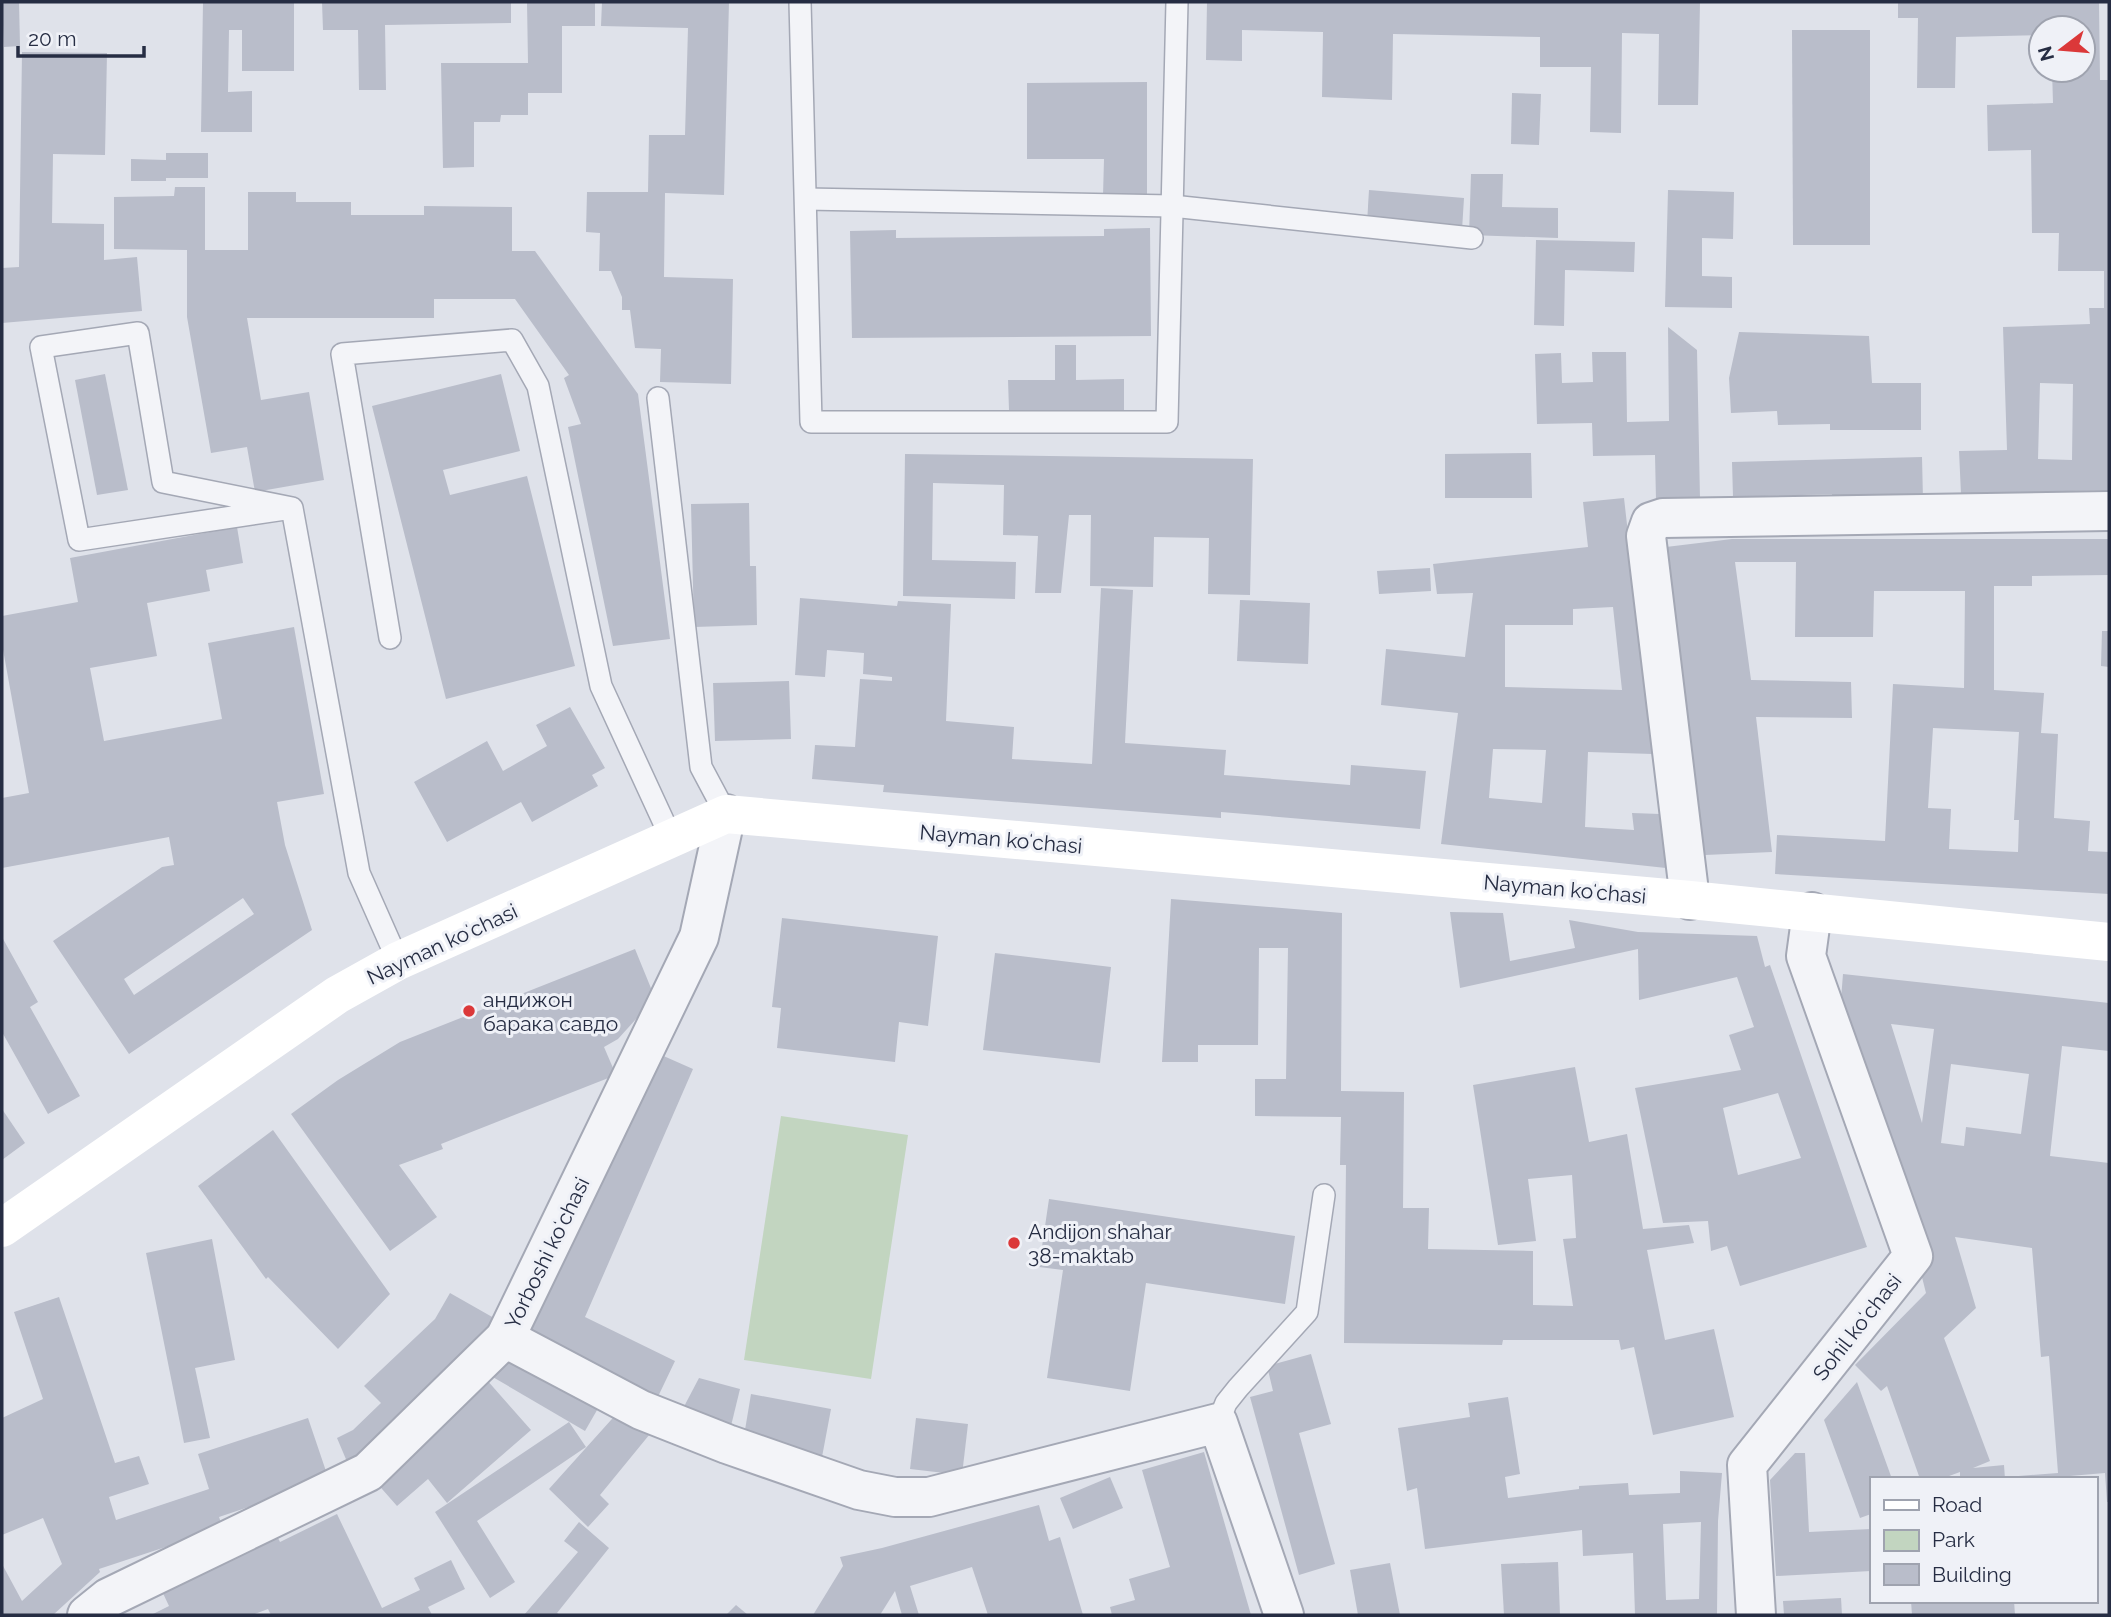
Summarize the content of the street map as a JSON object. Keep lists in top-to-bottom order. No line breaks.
{"streets":{"main road":["Nayman koʻchasi"],"street":["Yorboshi koʻchasi","Sohil koʻchasi"]},"crossings":[["Nayman koʻchasi","Yorboshi koʻchasi"],["Nayman koʻchasi","Sohil koʻchasi"]],"places":["андижон барака савдо","Andijon shahar 38-maktab"],"legend":["Road","Park","Building"],"scale_bar":"20 m","north":"left"}
